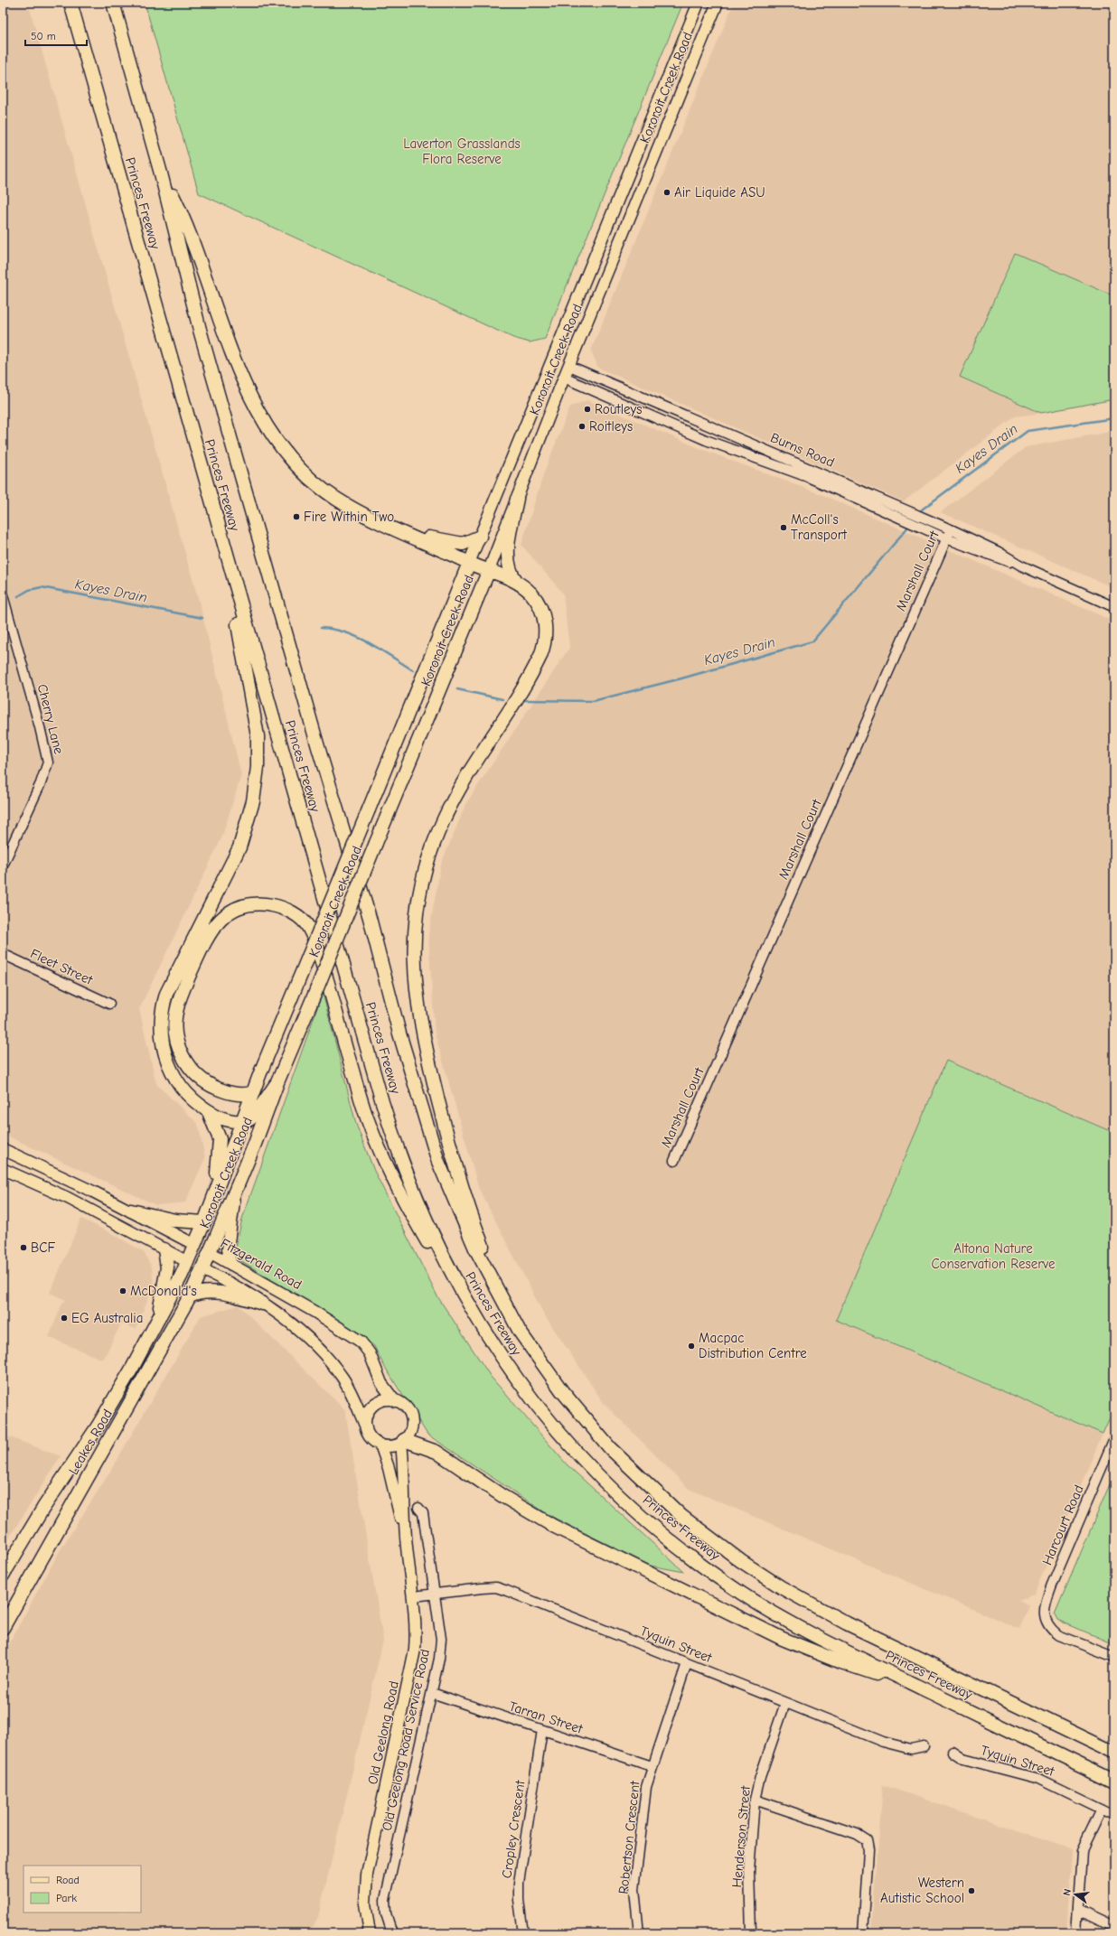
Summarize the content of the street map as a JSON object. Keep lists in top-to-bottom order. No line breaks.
{"streets":{"highway":["Kororoit Creek Road","Princes Freeway","Fitzgerald Road","Leakes Road"],"main road":["Old Geelong Road"],"street":["Burns Road","Marshall Court","Cherry Lane","Fleet Street","Harcourt Road","Tyquin Street","Tarran Street","Old Geelong Road Service Road","Cropley Crescent","Henderson Street","Robertson Crescent"]},"crossings":[["Kororoit Creek Road","Burns Road"],["Kororoit Creek Road","Fitzgerald Road"],["Kororoit Creek Road","Leakes Road"],["Burns Road","Marshall Court"],["Fitzgerald Road","Old Geelong Road"],["Tyquin Street","Old Geelong Road"],["Tyquin Street","Old Geelong Road Service Road"],["Tyquin Street","Henderson Street"],["Tyquin Street","Robertson Crescent"],["Tarran Street","Old Geelong Road Service Road"],["Tarran Street","Cropley Crescent"],["Tarran Street","Robertson Crescent"]],"water":["Kayes Drain"],"parks":["Laverton Grasslands Flora Reserve","Altona Nature Conservation Reserve"],"places":["Air Liquide ASU","Routleys","Roitleys","Fire Within Two","McColl's Transport","BCF","McDonald's","EG Australia","Macpac Distribution Centre","Western Autistic School"],"legend":["Road","Park"],"scale_bar":"50 m","north":"left"}
